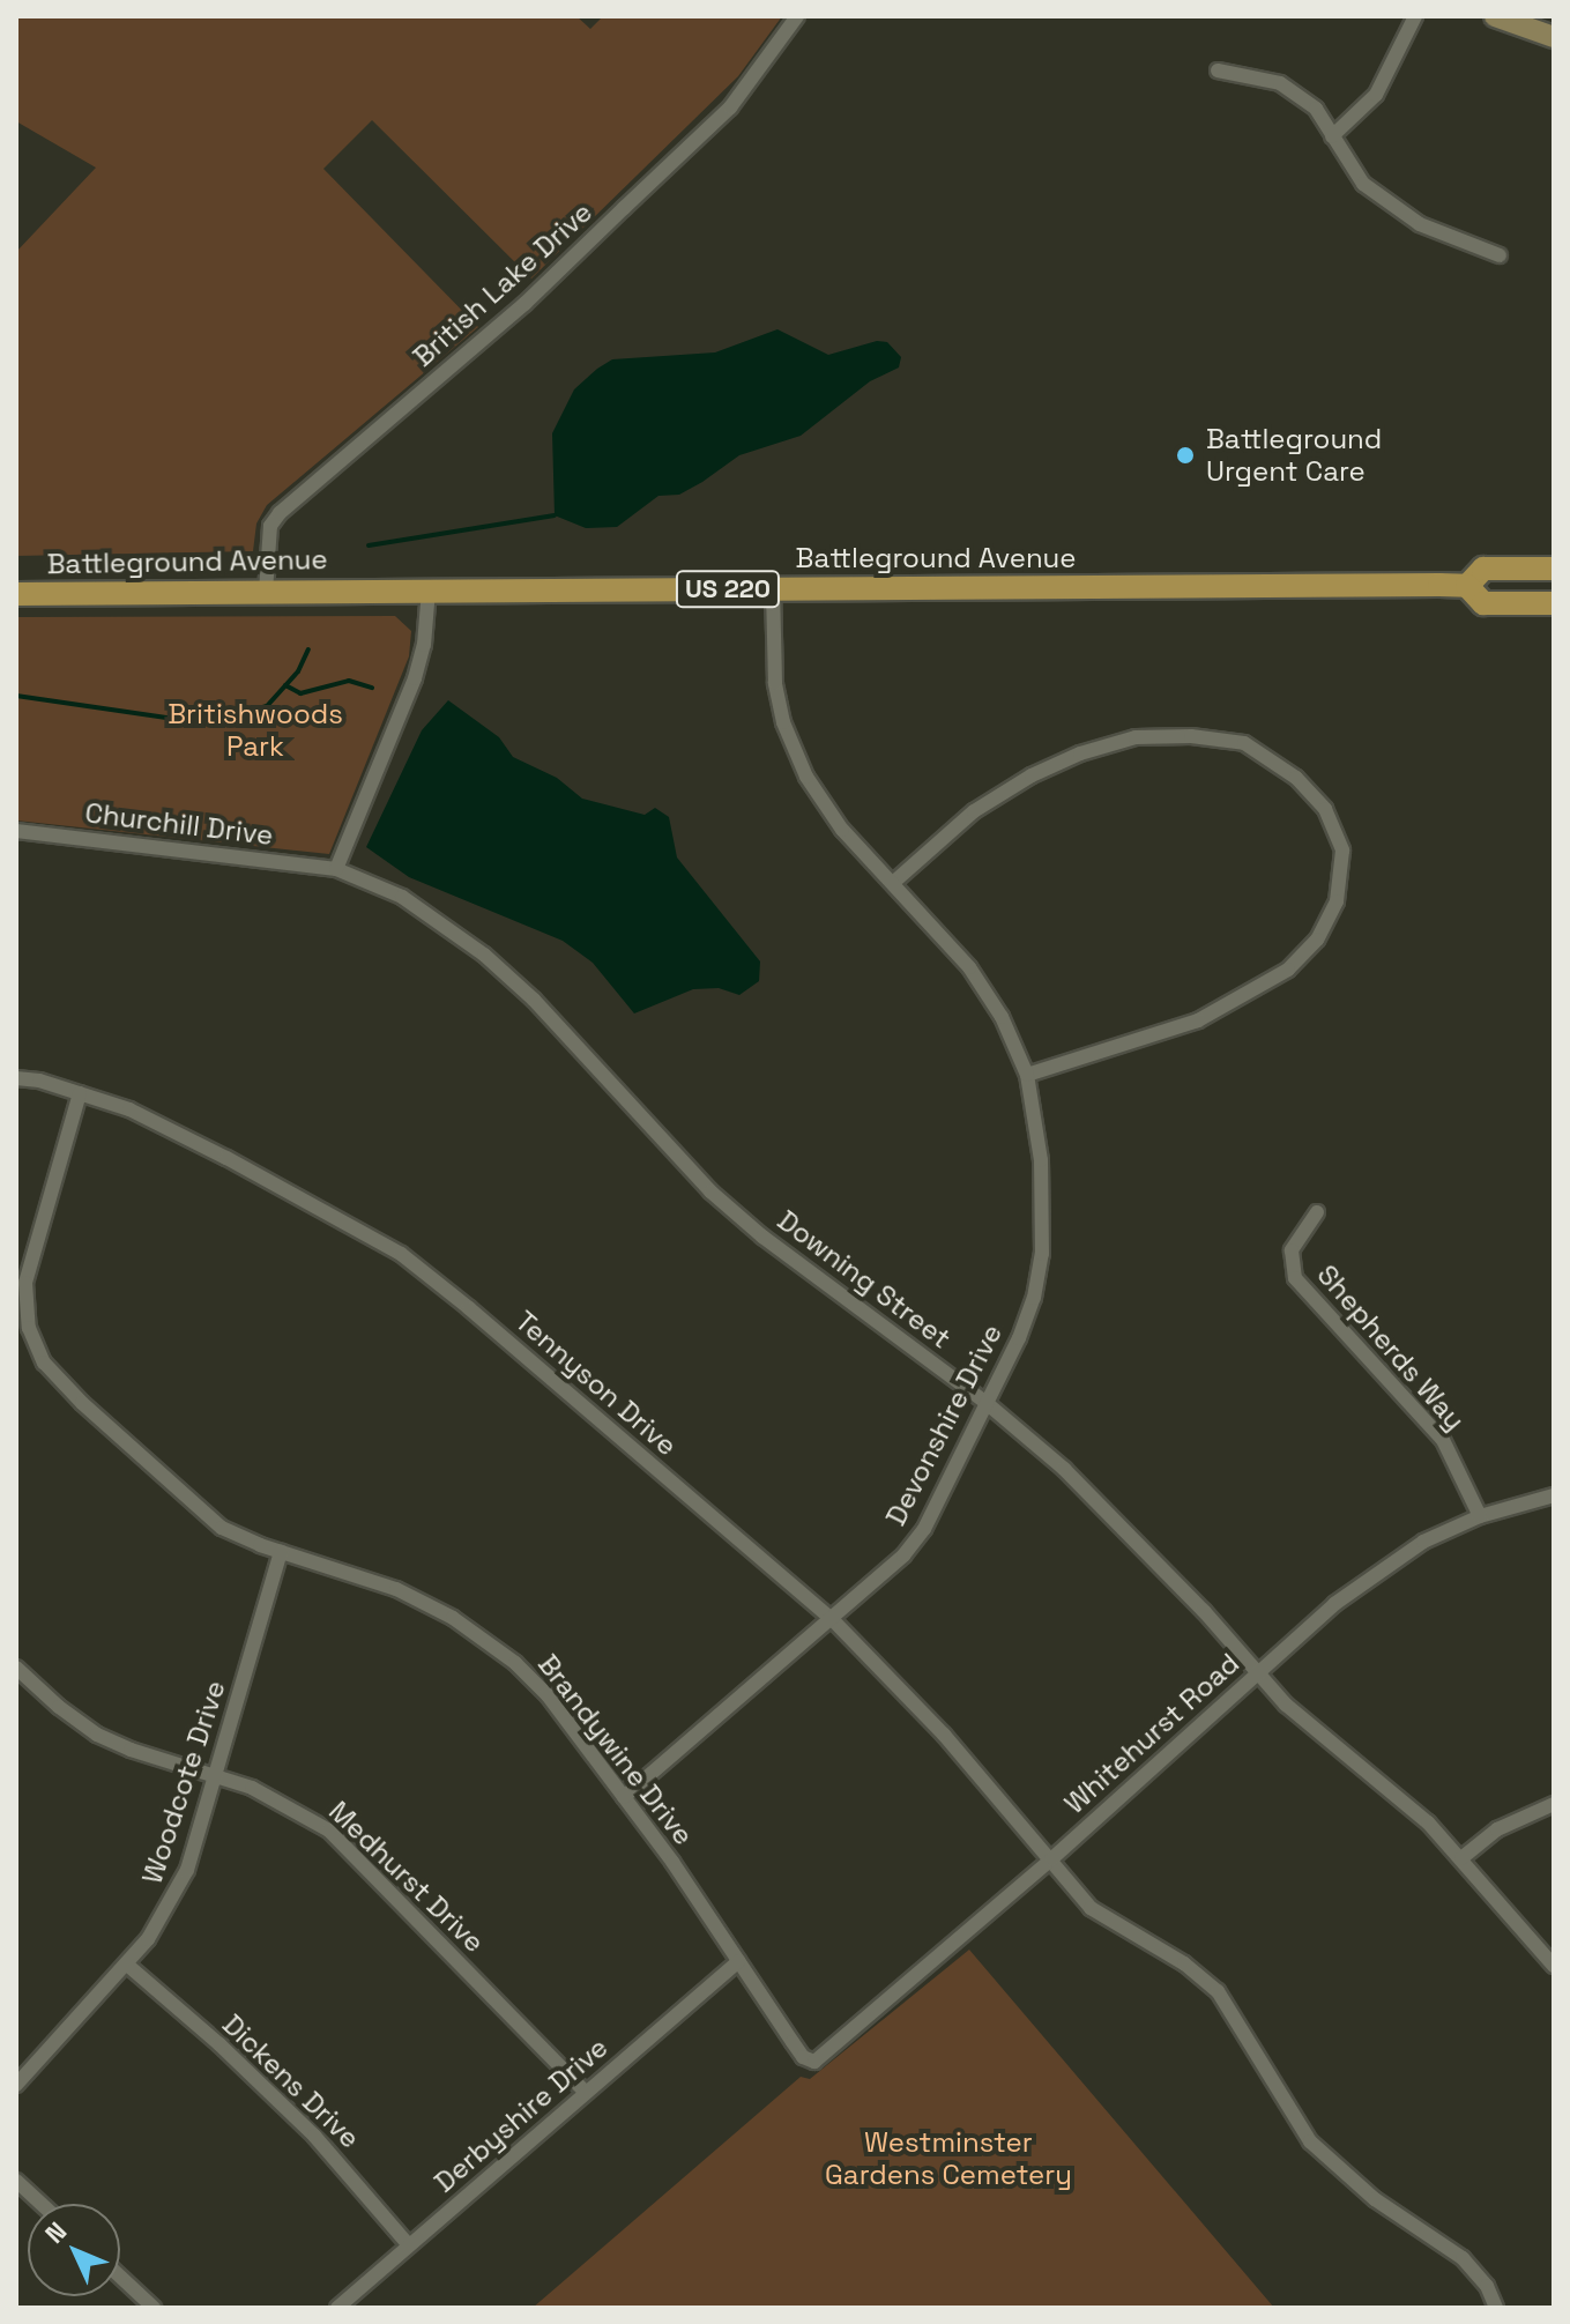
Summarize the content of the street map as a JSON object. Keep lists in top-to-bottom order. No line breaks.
{"streets":{"main road":["Battleground Avenue","US 220"],"street":["British Lake Drive","Churchill Drive","Downing Street","Shepherds Way","Tennyson Drive","Devonshire Drive","Whitehurst Road","Brandywine Drive","Woodcote Drive","Medhurst Drive","Dickens Drive","Derbyshire Drive"]},"crossings":[["British Lake Drive","Battleground Avenue"],["Battleground Avenue","Devonshire Drive"],["Churchill Drive","Downing Street"],["Downing Street","Devonshire Drive"],["Downing Street","Whitehurst Road"],["Shepherds Way","Whitehurst Road"],["Tennyson Drive","Devonshire Drive"],["Tennyson Drive","Whitehurst Road"],["Tennyson Drive","Brandywine Drive"],["Devonshire Drive","Brandywine Drive"],["Whitehurst Road","Brandywine Drive"],["Brandywine Drive","Woodcote Drive"],["Brandywine Drive","Derbyshire Drive"],["Woodcote Drive","Medhurst Drive"],["Woodcote Drive","Dickens Drive"],["Medhurst Drive","Derbyshire Drive"],["Dickens Drive","Derbyshire Drive"]],"parks":["Britishwoods Park","Westminster Gardens Cemetery"],"places":["Battleground Urgent Care"],"north":"top left"}
